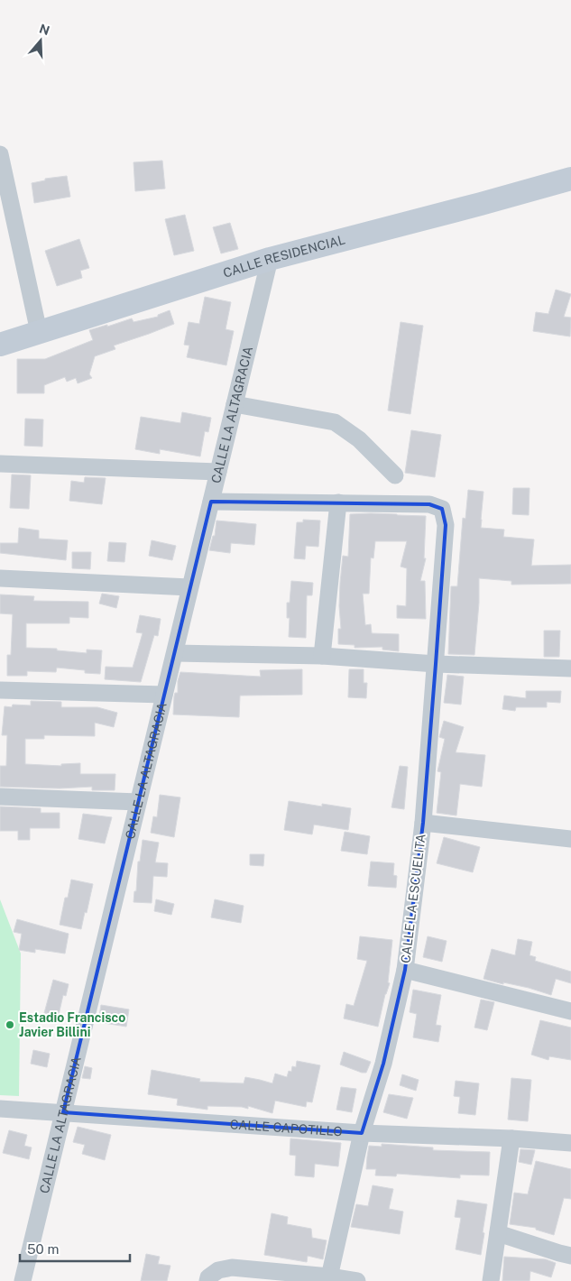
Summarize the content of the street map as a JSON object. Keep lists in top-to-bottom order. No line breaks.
{"streets":{"main road":["CALLE RESIDENCIAL"],"street":["CALLE LA ALTAGRACIA","CALLE LA ESCUELITA","CALLE CAPOTILLO"]},"crossings":[["CALLE RESIDENCIAL","CALLE LA ALTAGRACIA"],["CALLE LA ALTAGRACIA","CALLE CAPOTILLO"],["CALLE LA ESCUELITA","CALLE CAPOTILLO"]],"places":["Estadio Francisco Javier Billini"],"scale_bar":"50 m","north":"top"}
